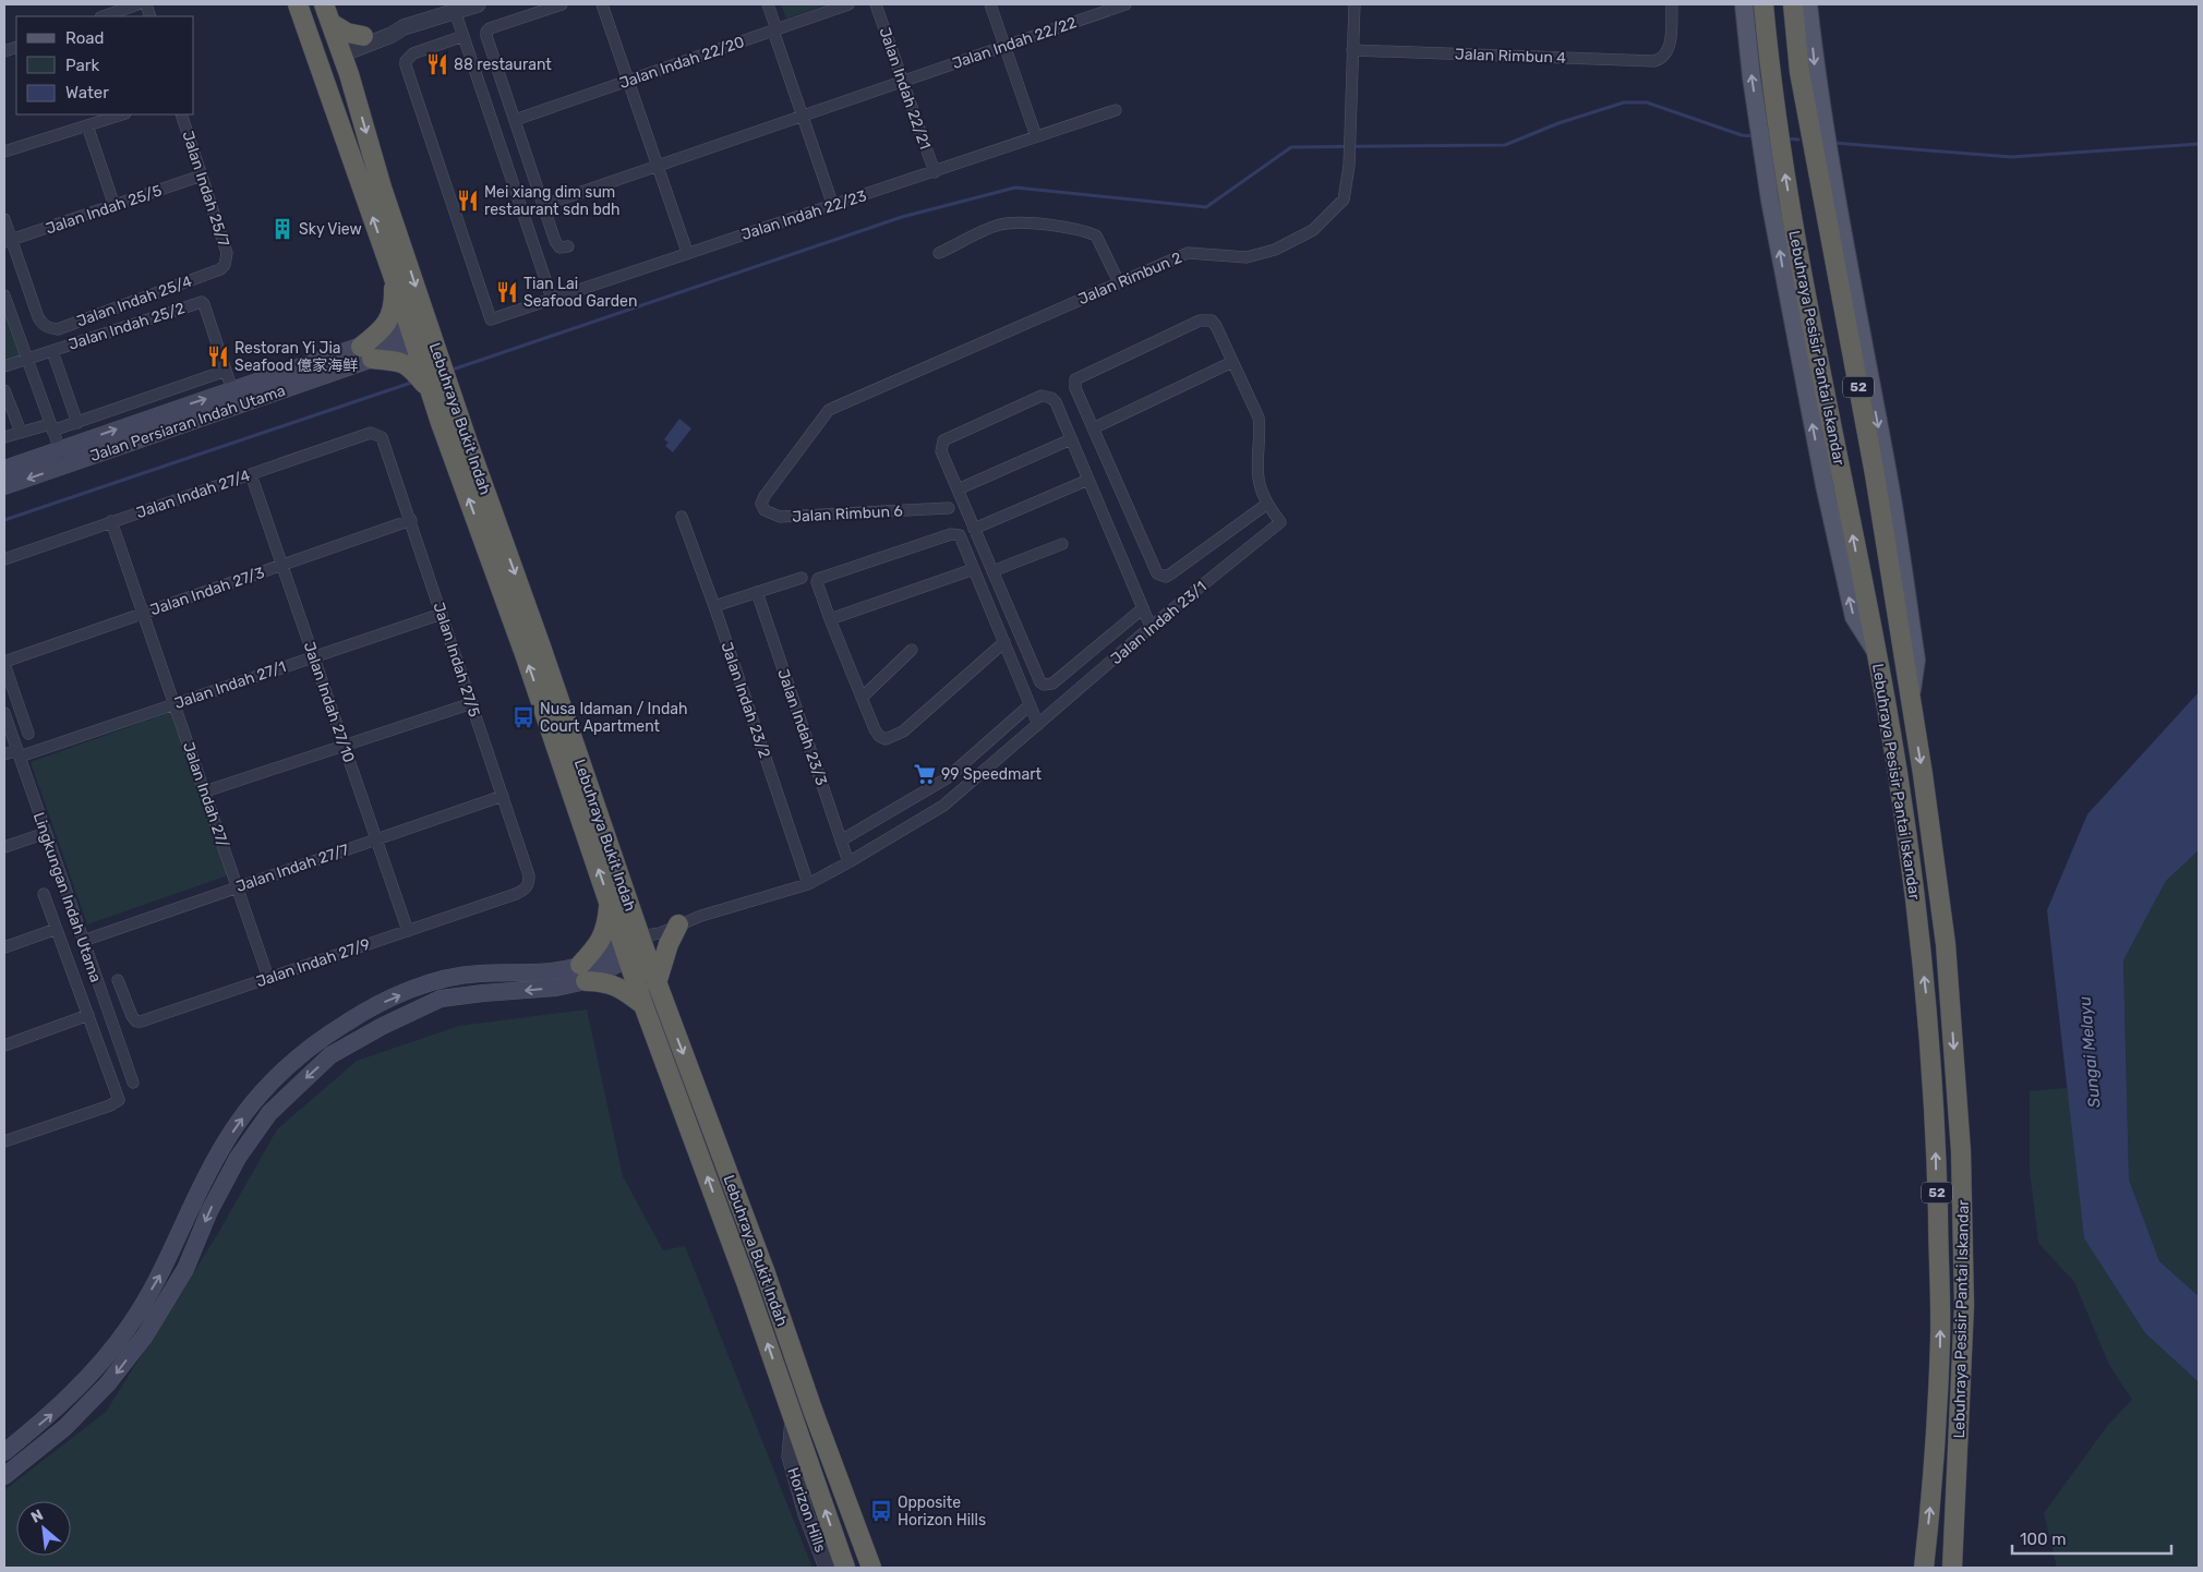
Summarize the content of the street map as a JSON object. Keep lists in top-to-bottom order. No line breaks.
{"streets":{"highway":["Lebuhraya Pesisir Pantai Iskandar","52","Lebuhraya Bukit Indah"],"main road":["Jalan Persiaran Indah Utama"],"street":["Jalan Indah 22/22","Jalan Rimbun 4","Jalan Indah 22/20","Jalan Indah 22/21","Jalan Indah 25/7","Jalan Indah 25/5","Jalan Indah 22/23","Jalan Rimbun 2","Jalan Indah 25/4","Jalan Indah 25/2","Jalan Indah 27/4","Jalan Rimbun 6","Jalan Indah 27/3","Jalan Indah 23/1","Jalan Indah 27/5","Jalan Indah 27/1","Jalan Indah 23/2","Jalan Indah 27/10","Jalan Indah 23/3","Jalan Indah 27/","Jalan Indah 27/7","Lingkungan Indah Utama","Jalan Indah 27/9","Horizon Hills"]},"crossings":[["Jalan Indah 22/22","Jalan Indah 22/21"],["Jalan Rimbun 4","Jalan Rimbun 2"],["Jalan Indah 22/21","Jalan Indah 22/23"],["Jalan Indah 25/7","Jalan Indah 25/5"],["Jalan Indah 25/7","Jalan Indah 25/4"],["Jalan Indah 25/5","Jalan Indah 25/4"],["Jalan Rimbun 2","Jalan Rimbun 6"],["Lebuhraya Bukit Indah","Jalan Persiaran Indah Utama"],["Lebuhraya Bukit Indah","Jalan Indah 23/1"],["Lebuhraya Bukit Indah","Horizon Hills"],["Jalan Indah 27/4","Jalan Indah 27/5"],["Jalan Indah 27/4","Jalan Indah 27/10"],["Jalan Indah 27/4","Jalan Indah 27/"],["Jalan Indah 27/3","Jalan Indah 27/5"],["Jalan Indah 27/3","Jalan Indah 27/10"],["Jalan Indah 27/3","Jalan Indah 27/"],["Jalan Indah 23/1","Jalan Indah 23/2"],["Jalan Indah 23/1","Jalan Indah 23/3"],["Jalan Indah 27/5","Jalan Indah 27/1"],["Jalan Indah 27/5","Jalan Indah 27/7"],["Jalan Indah 27/5","Jalan Indah 27/9"],["Jalan Indah 27/1","Jalan Indah 27/10"],["Jalan Indah 27/1","Jalan Indah 27/"],["Jalan Indah 27/1","Lingkungan Indah Utama"],["Jalan Indah 27/10","Jalan Indah 27/7"],["Jalan Indah 27/10","Jalan Indah 27/9"],["Jalan Indah 27/","Jalan Indah 27/7"],["Jalan Indah 27/","Jalan Indah 27/9"],["Jalan Indah 27/7","Lingkungan Indah Utama"]],"water":["Sungai Melayu"],"places":{"restaurant":["88 restaurant","Mei xiang dim sum restaurant sdn bdh","Tian Lai Seafood Garden","Restoran Yi Jia Seafood 億家海鲜"],"building":["Sky View"],"bus stop":["Nusa Idaman / Indah Court Apartment","Opposite Horizon Hills"],"supermarket":["99 Speedmart"]},"legend":["Road","Park","Water"],"scale_bar":"100 m","north":"top left"}
